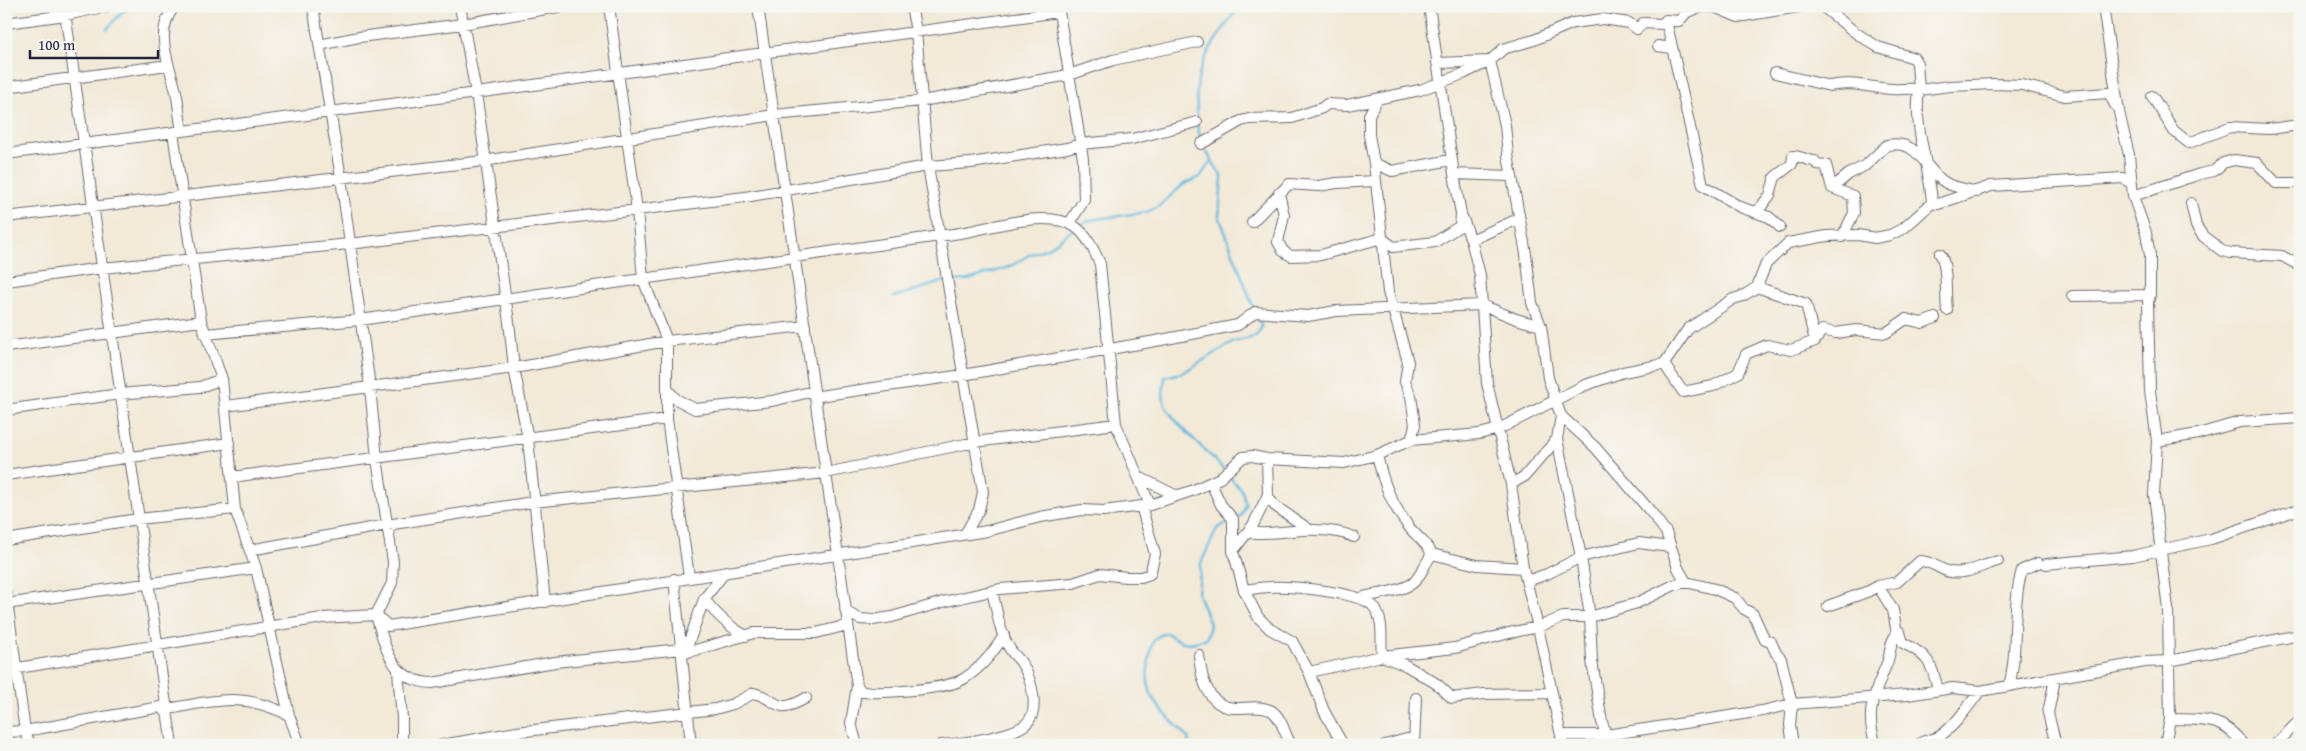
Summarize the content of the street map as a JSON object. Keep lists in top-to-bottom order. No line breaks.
{"scale_bar":"100 m"}
